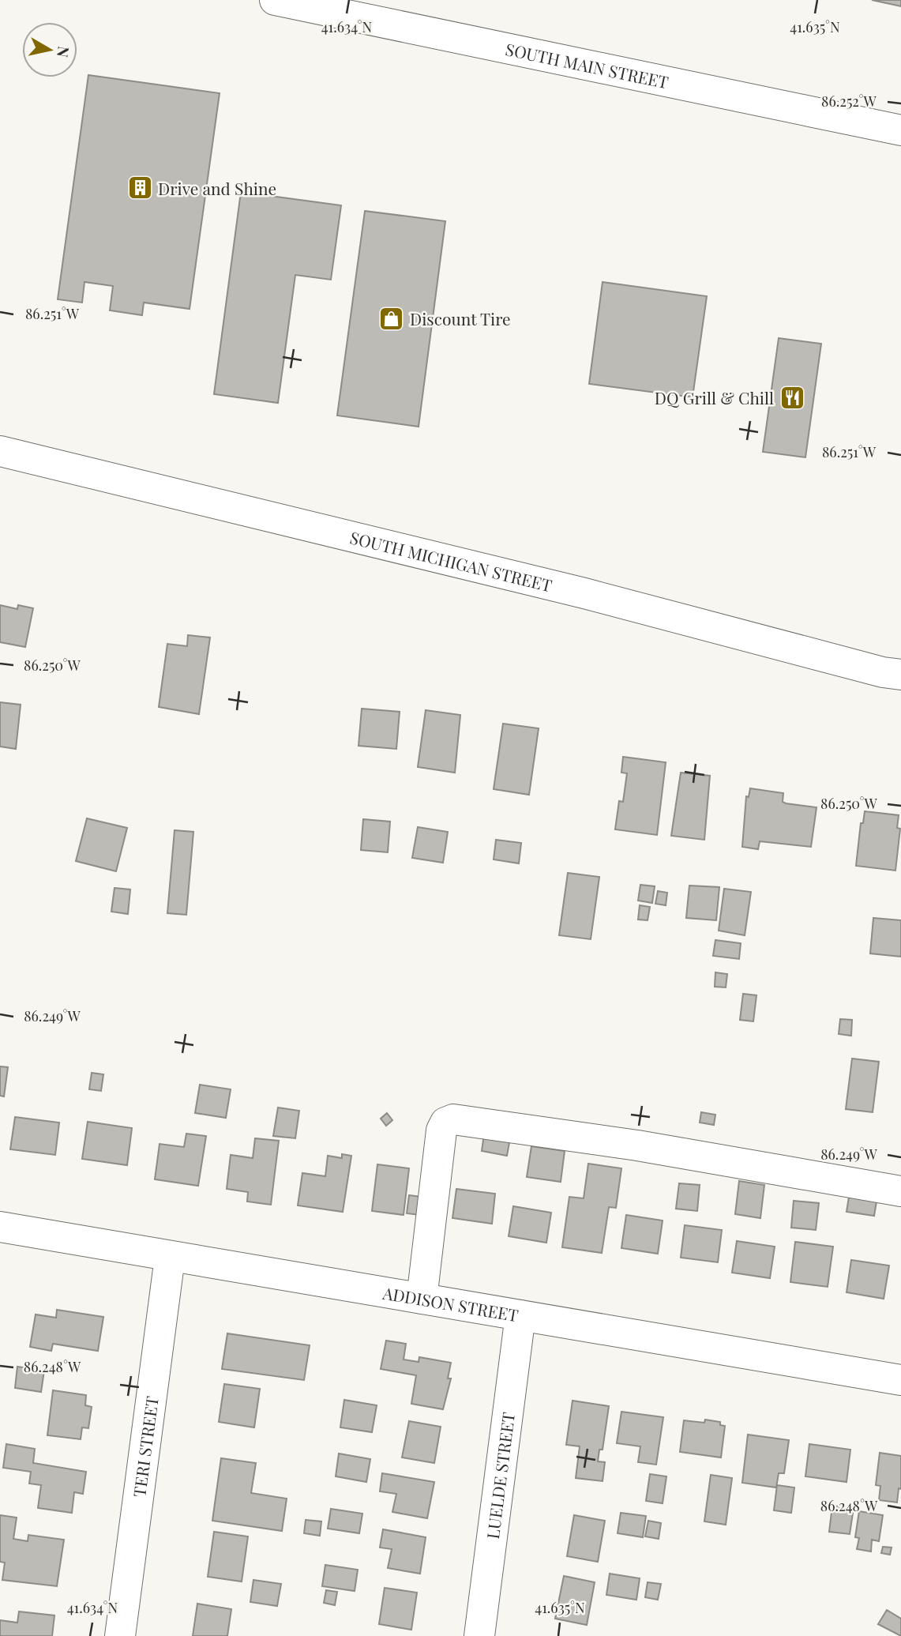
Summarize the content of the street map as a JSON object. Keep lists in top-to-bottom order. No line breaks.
{"streets":{"street":["SOUTH MAIN STREET","SOUTH MICHIGAN STREET","ADDISON STREET","TERI STREET","LUELDE STREET"]},"crossings":[["ADDISON STREET","TERI STREET"],["ADDISON STREET","LUELDE STREET"]],"places":{"building":["Drive and Shine"],"shop":["Discount Tire"],"restaurant":["DQ Grill & Chill"]},"north":"right","coordinates":["41.634°N","41.635°N","86.252°W","86.251°W","86.250°W","86.249°W","86.248°W"]}
